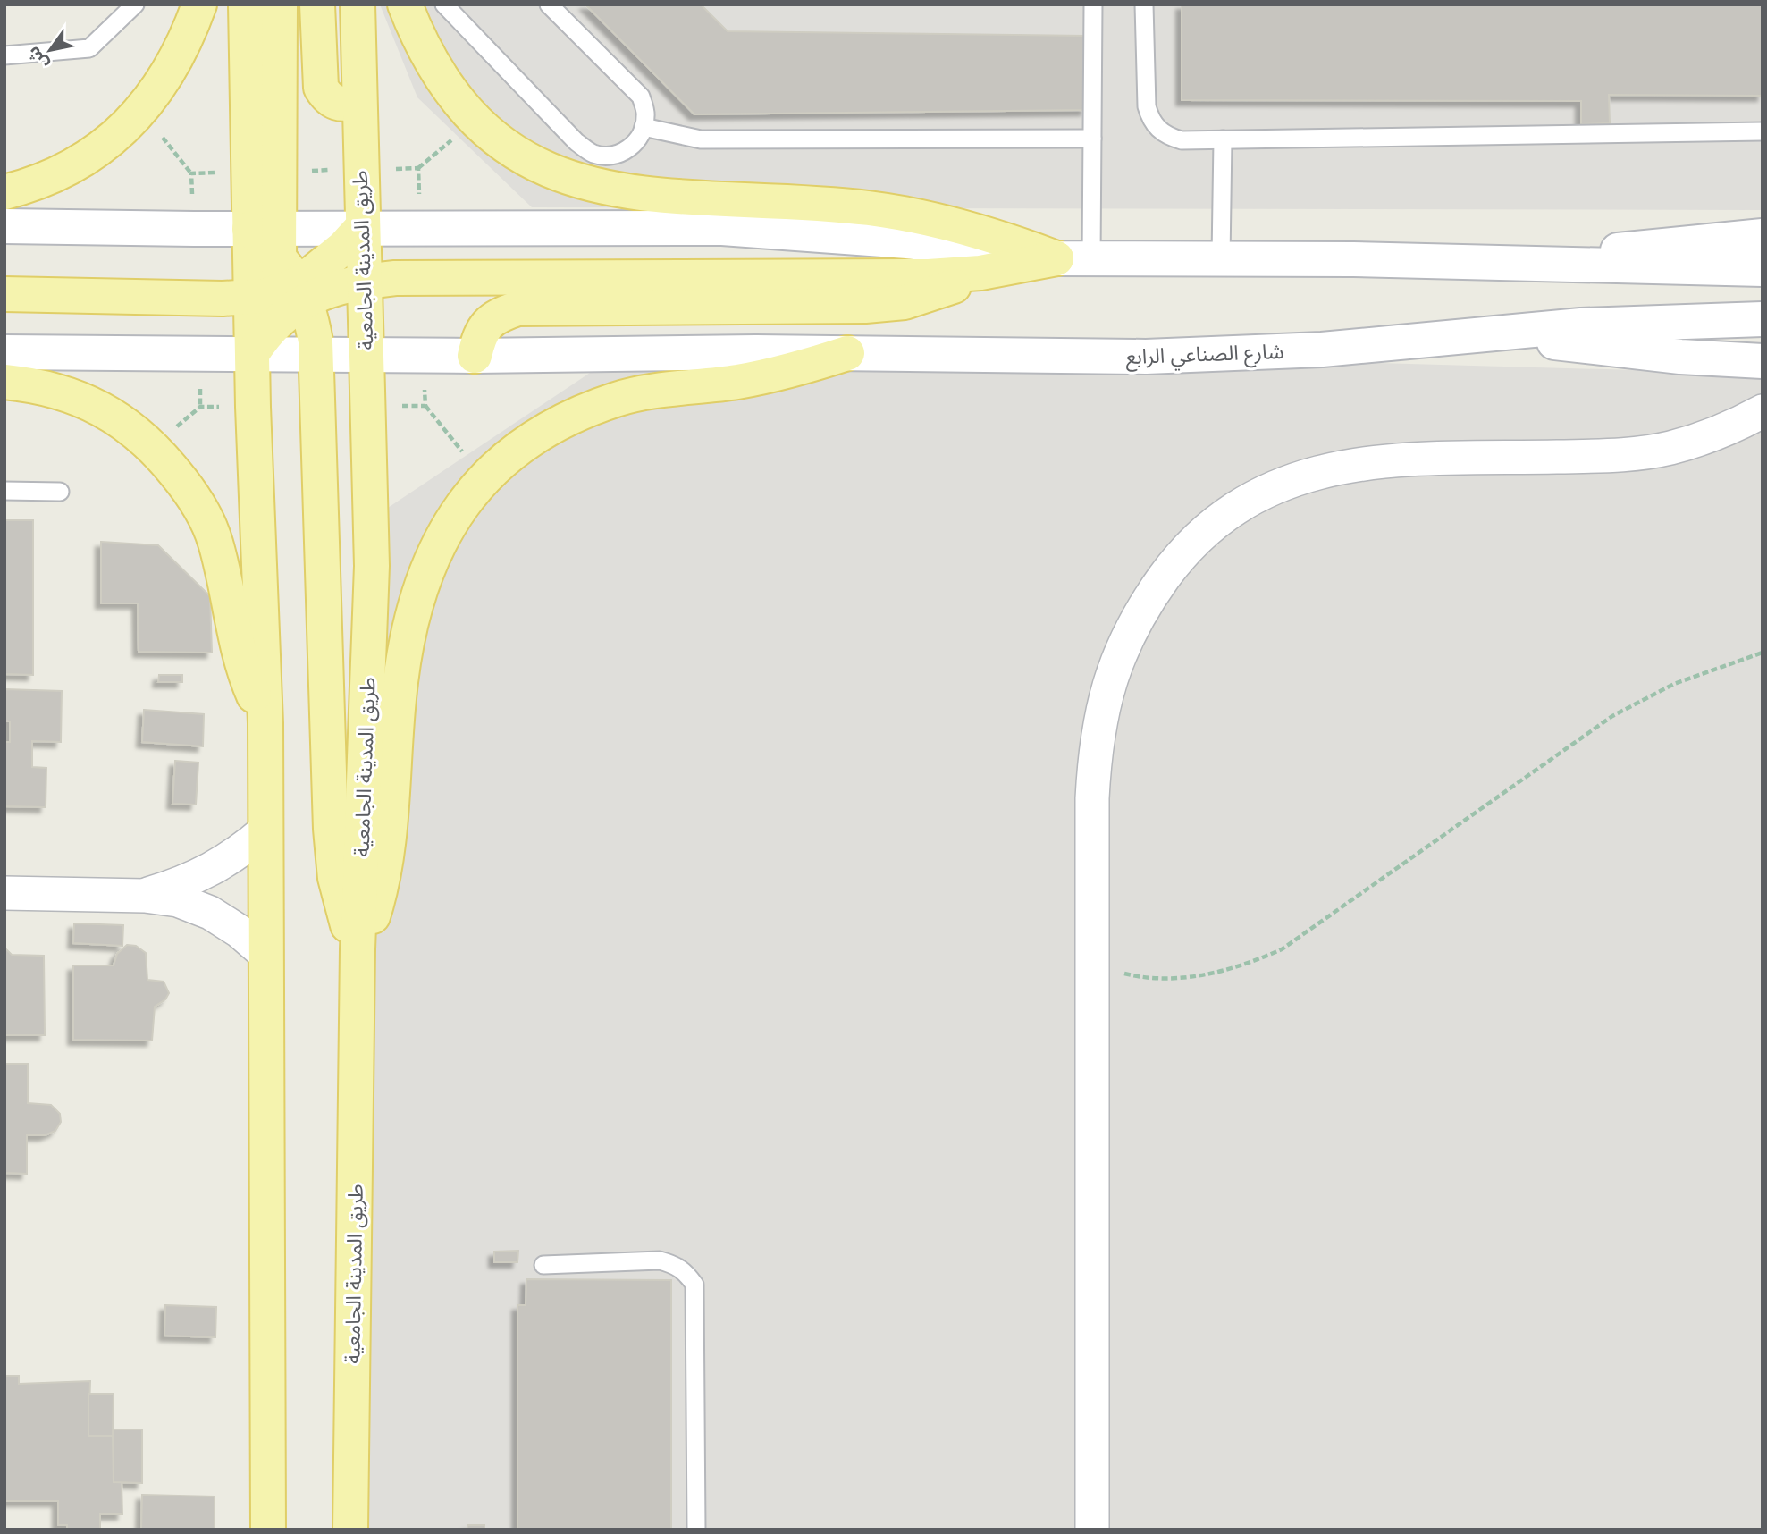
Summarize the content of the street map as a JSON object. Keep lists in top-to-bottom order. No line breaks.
{"streets":{"main road":["طريق المدينة الجامعية","شارع الصناعي الرابع"]},"crossings":[["طريق المدينة الجامعية","شارع الصناعي الرابع"]],"north":"bottom left"}
